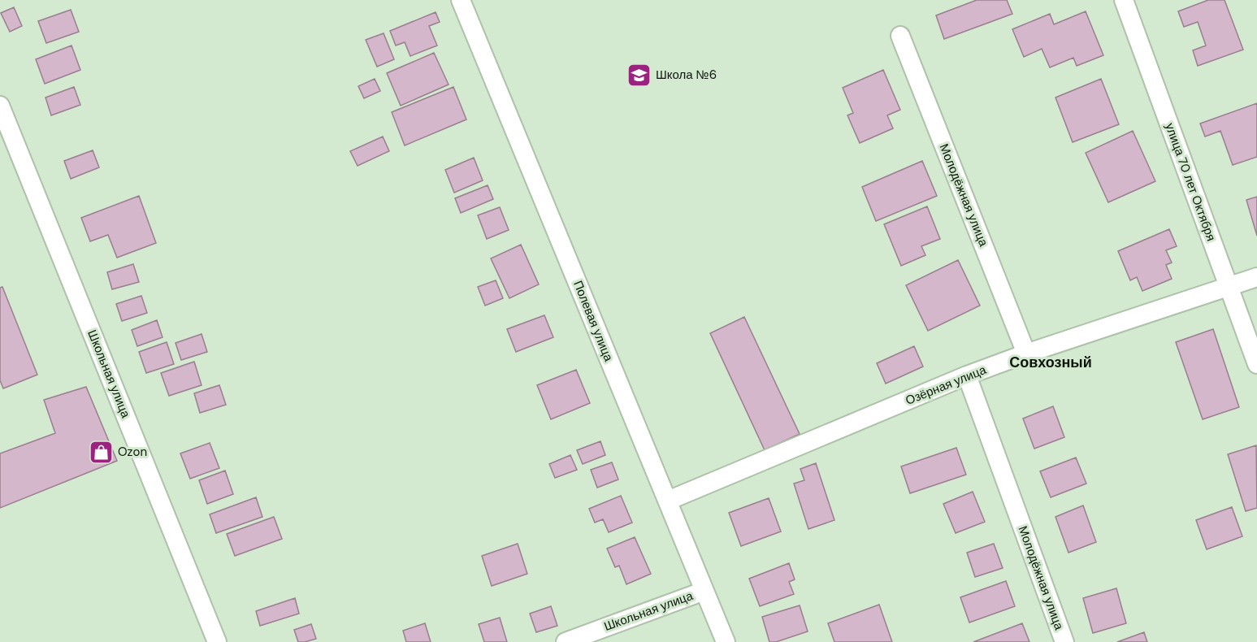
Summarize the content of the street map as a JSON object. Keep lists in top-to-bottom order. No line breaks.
{"streets":{"street":["улица 70 лет Октября","Молодёжная улица","Полевая улица","Школьная улица","Озёрная улица"]},"crossings":[["улица 70 лет Октября","Озёрная улица"],["Молодёжная улица","Озёрная улица"],["Полевая улица","Школьная улица"],["Полевая улица","Озёрная улица"]],"districts":["Совхозный"],"places":{"school or university":["Школа №6"],"shop":["Ozon"]}}
